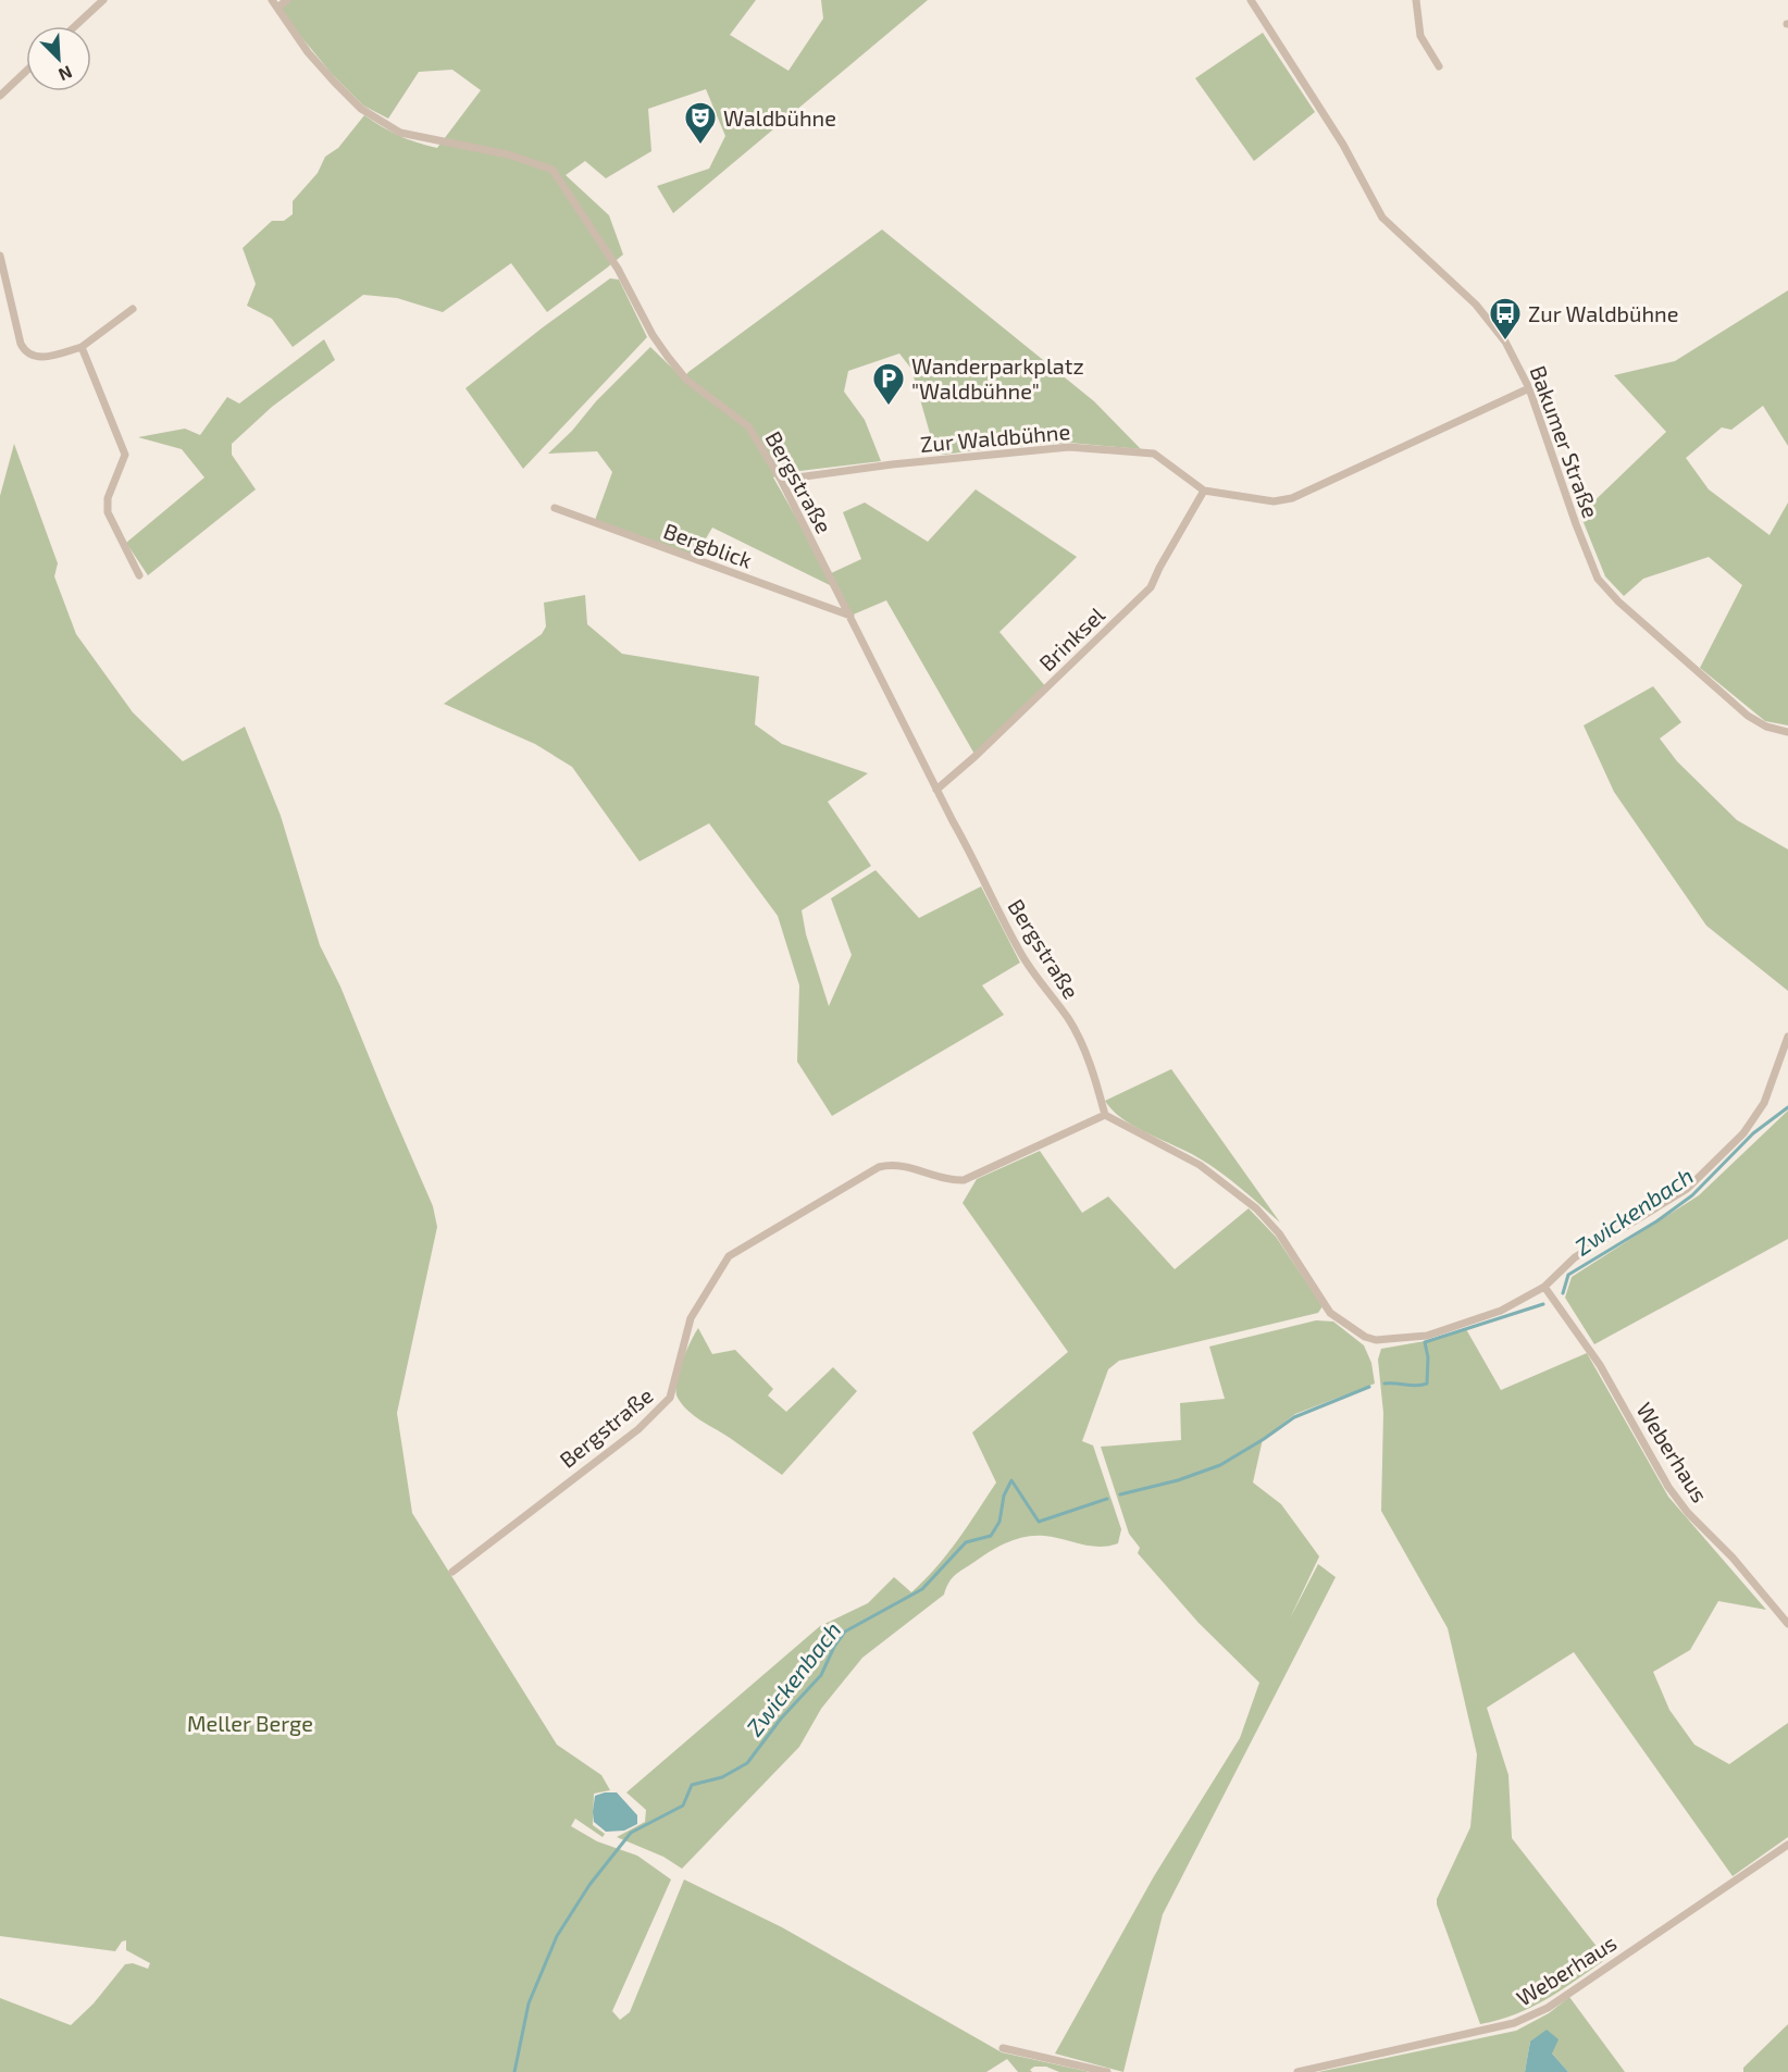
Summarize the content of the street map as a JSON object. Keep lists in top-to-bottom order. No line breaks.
{"streets":{"street":["Zur Waldbühne","Bakumer Straße","Bergstraße","Bergblick","Brinksel","Weberhaus"]},"crossings":[["Zur Waldbühne","Bakumer Straße"],["Zur Waldbühne","Bergstraße"],["Zur Waldbühne","Brinksel"],["Bergstraße","Bergblick"],["Bergstraße","Brinksel"]],"water":["Zwickenbach"],"parks":["Meller Berge"],"places":{"theatre":["Waldbühne"],"bus stop":["Zur Waldbühne"],"parking":["Wanderparkplatz \"Waldbühne\""]},"north":"bottom right"}
